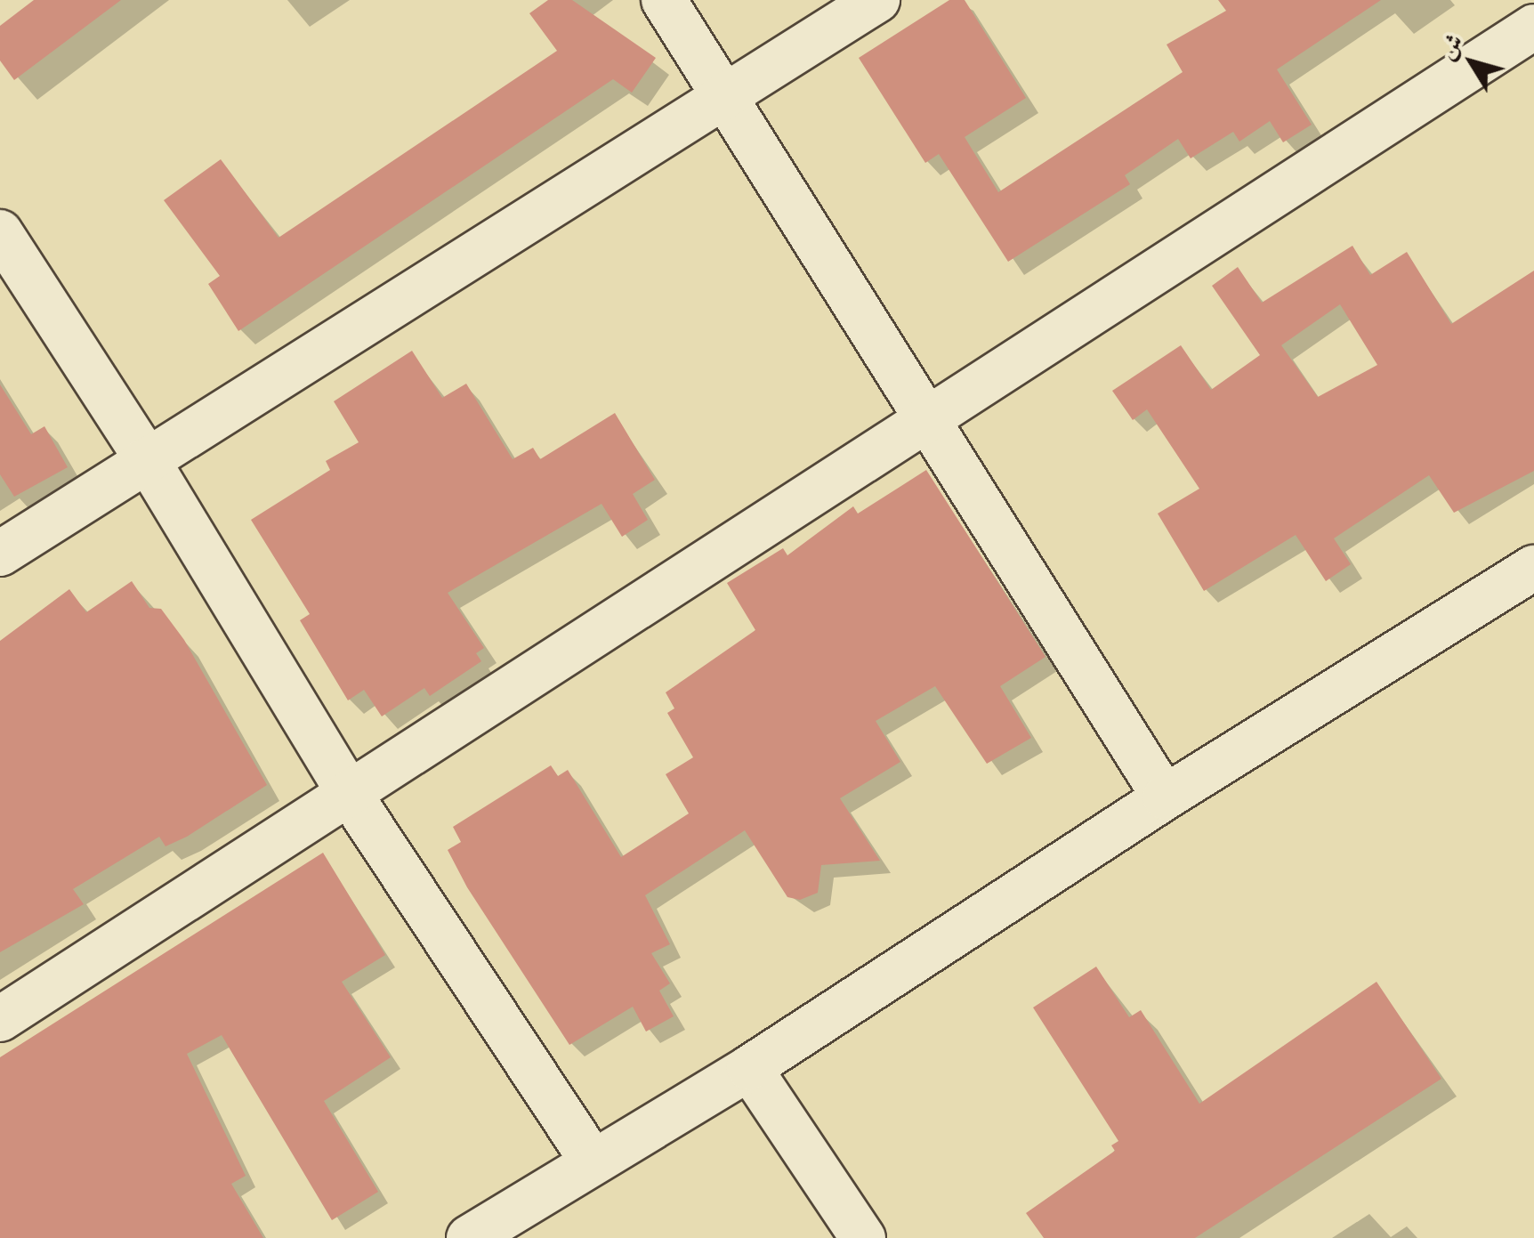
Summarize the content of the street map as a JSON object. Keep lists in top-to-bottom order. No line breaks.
{"north":"top left"}
